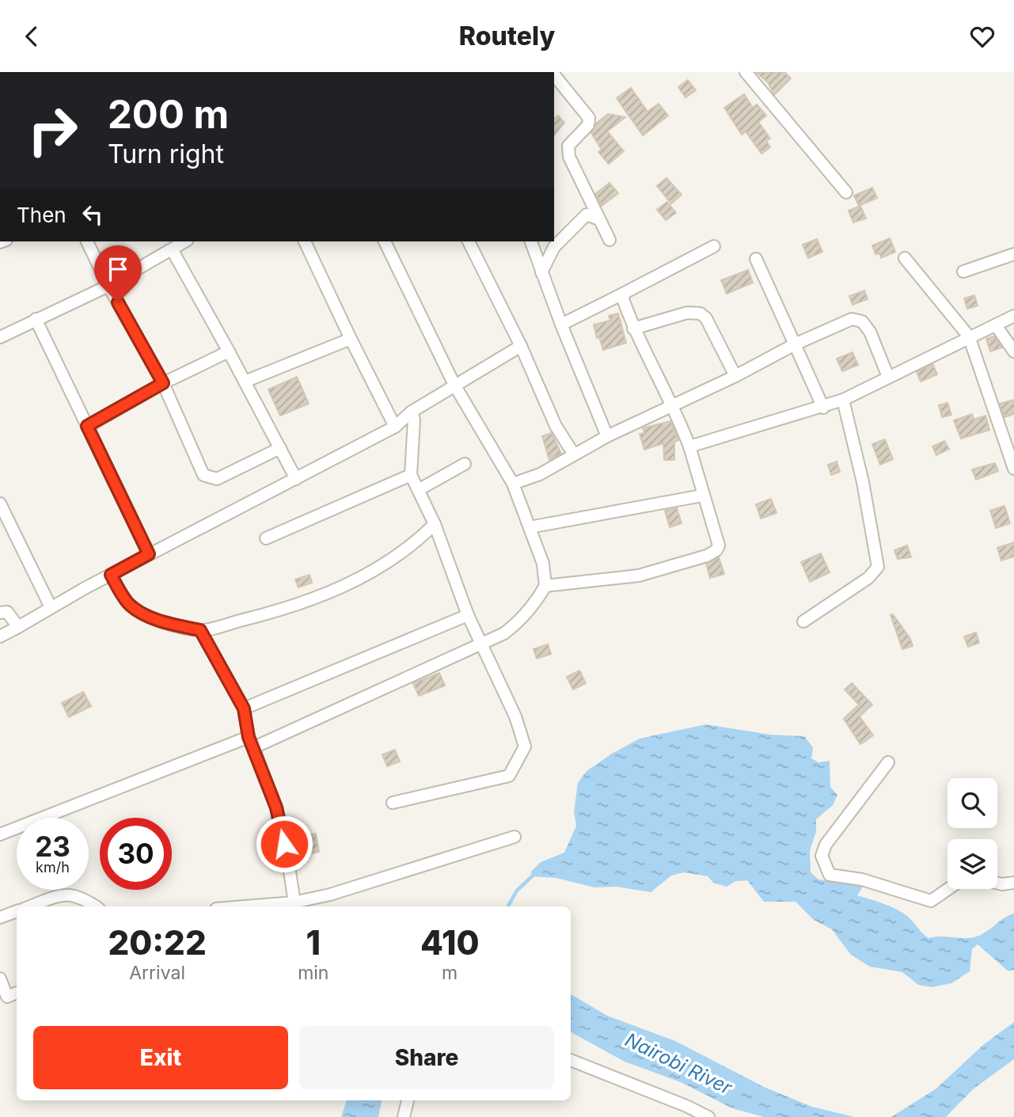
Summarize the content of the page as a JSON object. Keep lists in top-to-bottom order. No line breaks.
{"water":["Nairobi River"],"page":{"header":"Routely","turn":["200 m","Turn right"],"then":"Then","speed":"23 km/h","limit":"30","eta":["20:22","Arrival","1","min","410","m"],"buttons":["Exit","Share"]}}
